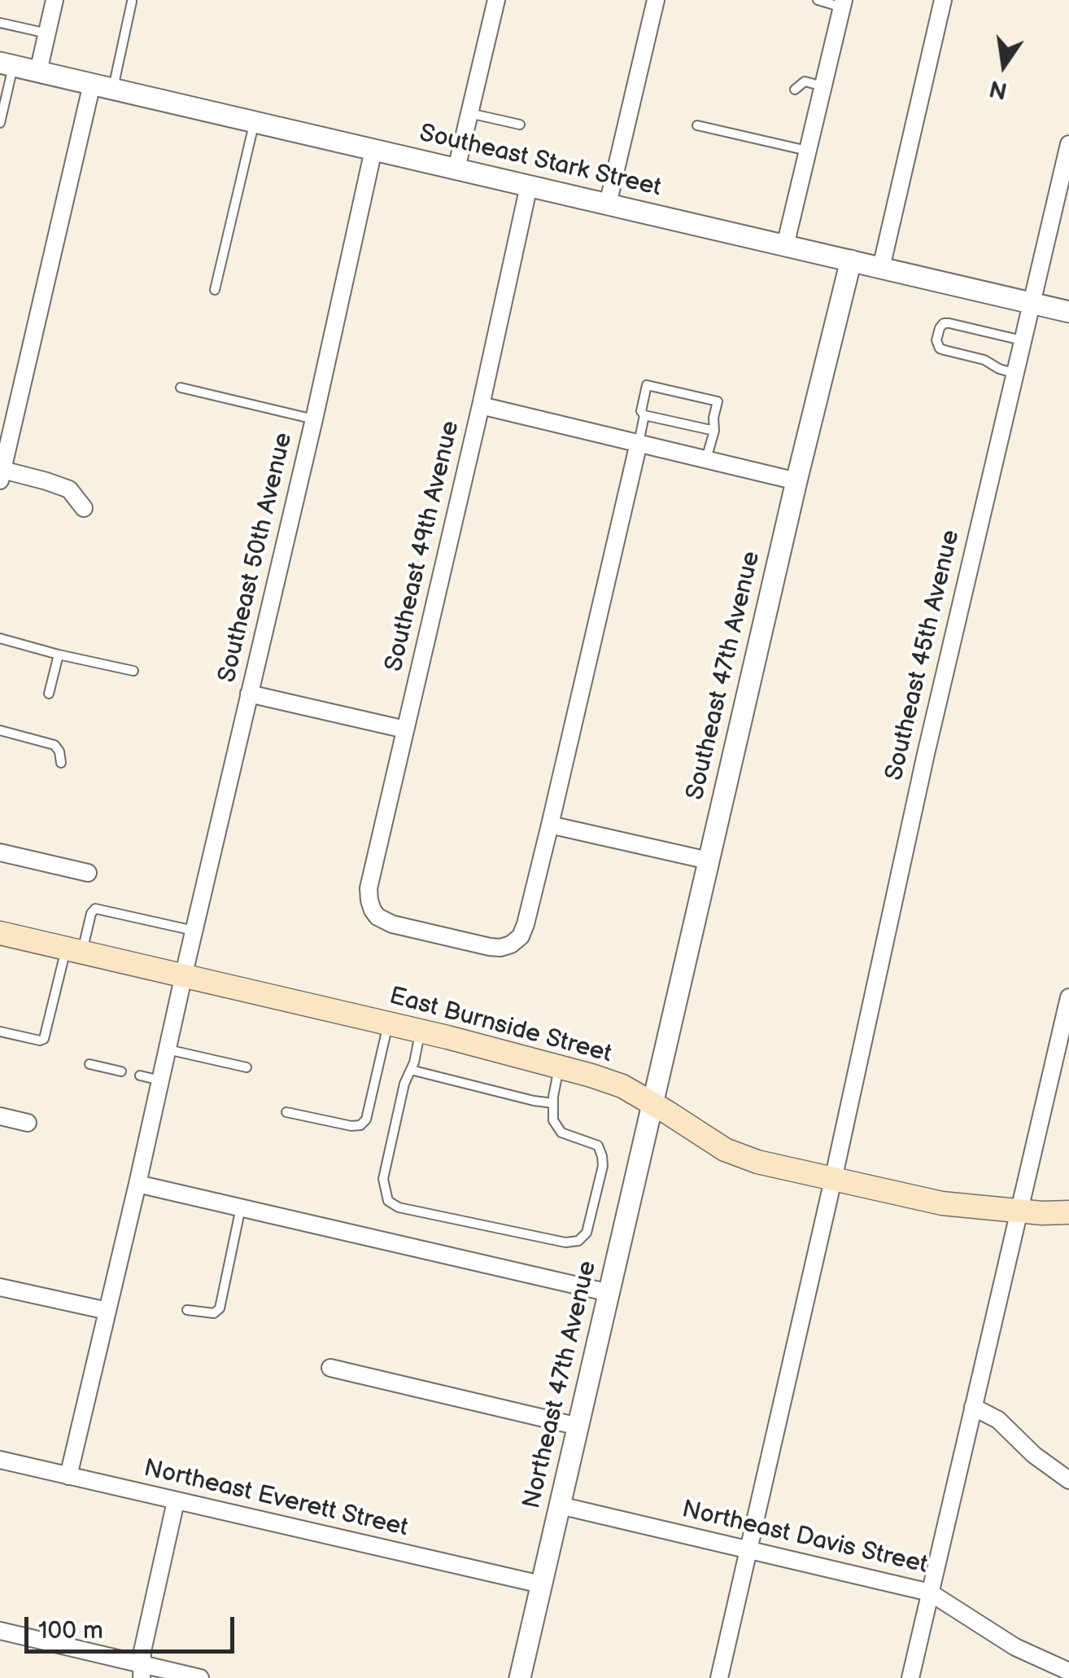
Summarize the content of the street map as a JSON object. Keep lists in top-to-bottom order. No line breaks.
{"streets":{"main road":["East Burnside Street"],"street":["Southeast Stark Street","Southeast 49th Avenue","Southeast 50th Avenue","Southeast 45th Avenue","Southeast 47th Avenue","Northeast 47th Avenue","Northeast Everett Street","Northeast Davis Street"]},"crossings":[["Southeast Stark Street","Southeast 49th Avenue"],["Southeast Stark Street","Southeast 50th Avenue"],["Southeast Stark Street","Southeast 45th Avenue"],["Southeast Stark Street","Southeast 47th Avenue"],["Southeast 50th Avenue","East Burnside Street"],["Southeast 50th Avenue","Northeast Everett Street"],["Southeast 45th Avenue","East Burnside Street"],["Southeast 45th Avenue","Northeast Davis Street"],["Southeast 47th Avenue","East Burnside Street"],["Southeast 47th Avenue","Northeast 47th Avenue"],["East Burnside Street","Northeast 47th Avenue"],["Northeast 47th Avenue","Northeast Everett Street"],["Northeast 47th Avenue","Northeast Davis Street"]],"scale_bar":"100 m","north":"bottom"}
